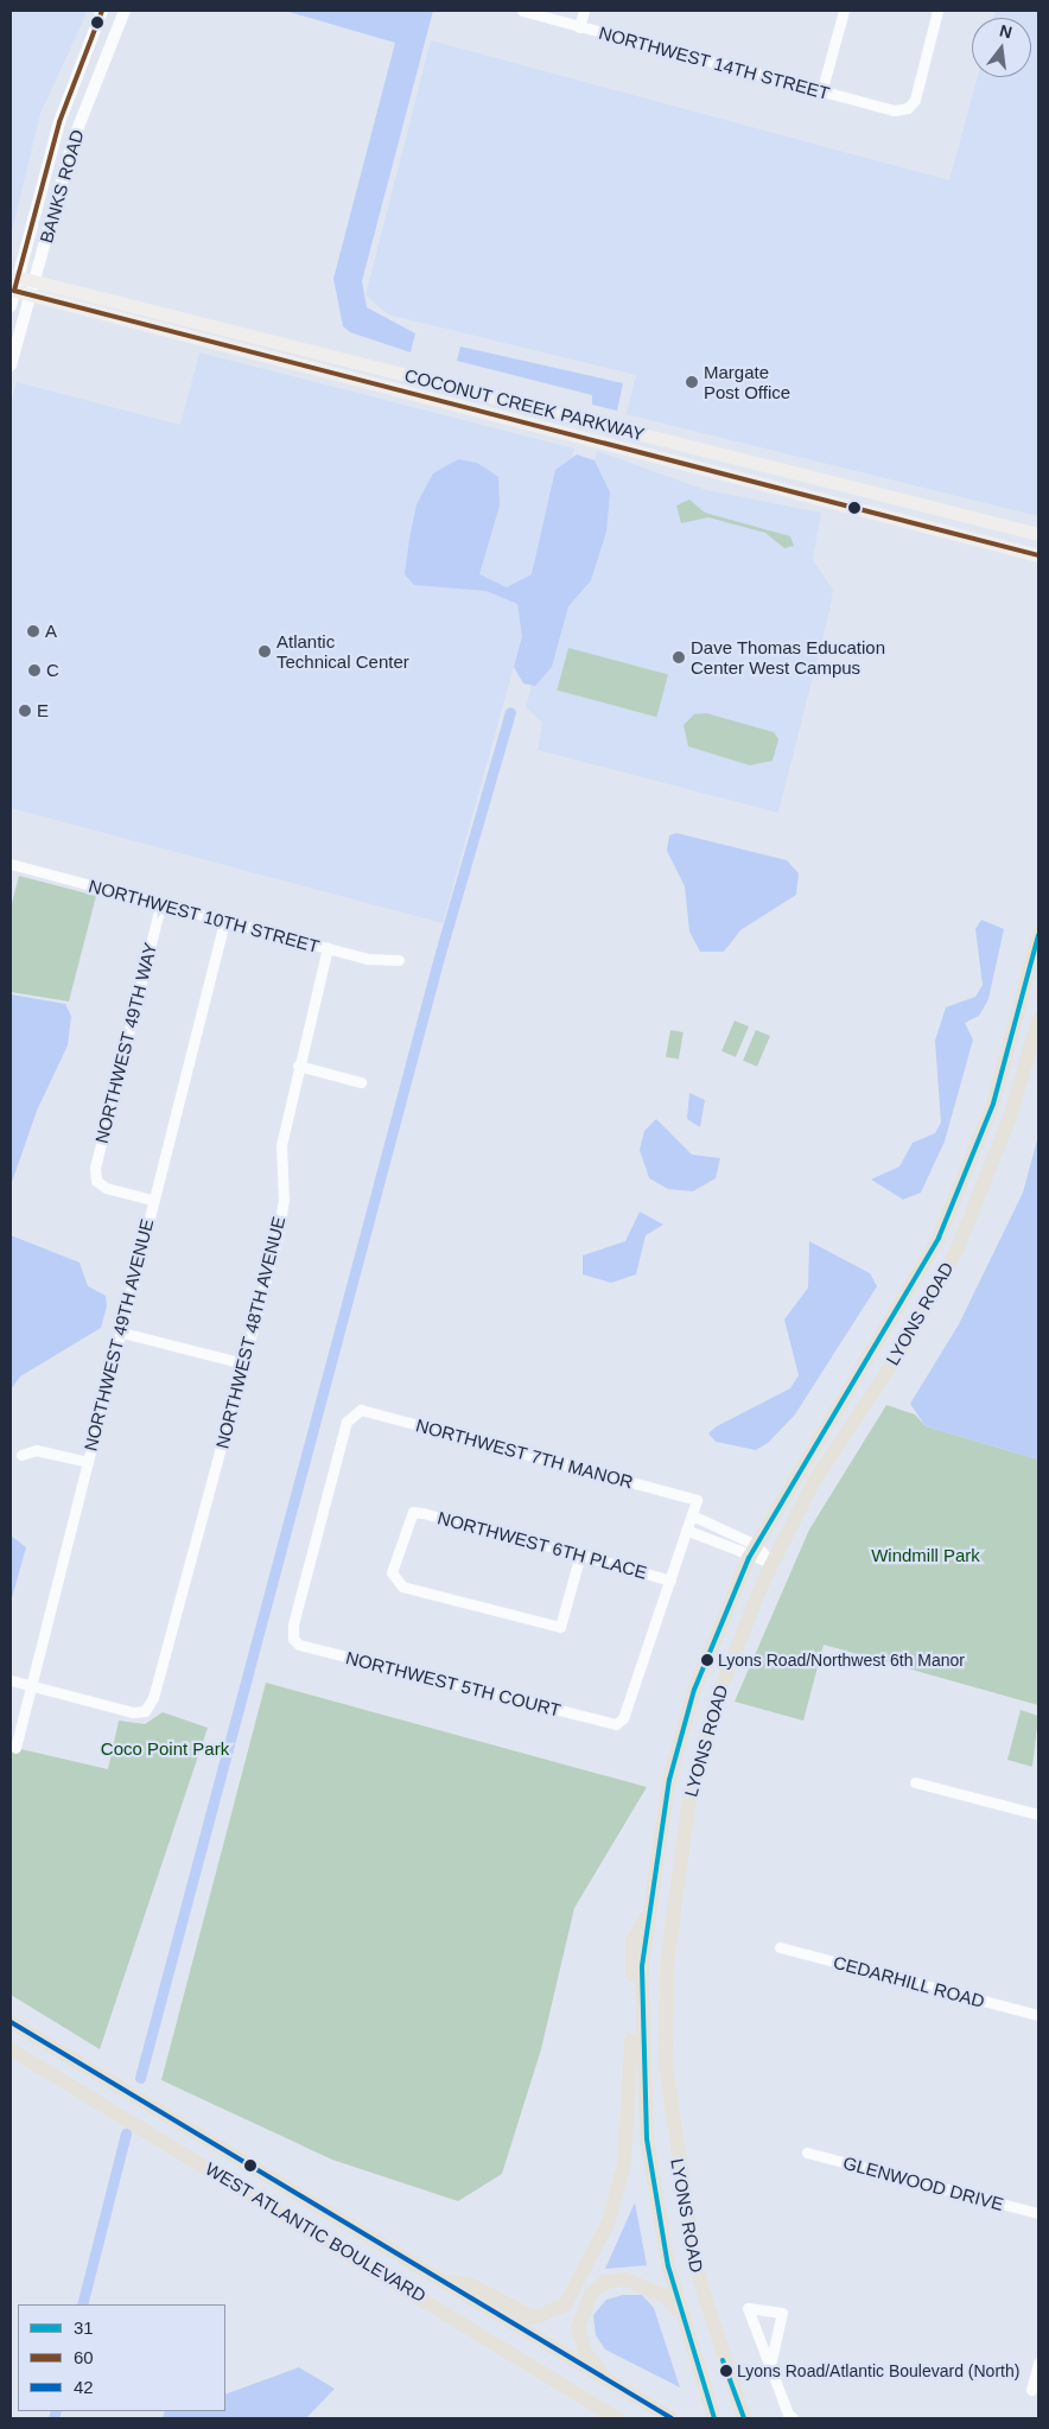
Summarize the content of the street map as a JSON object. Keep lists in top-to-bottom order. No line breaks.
{"streets":{"main road":["COCONUT CREEK PARKWAY","LYONS ROAD","WEST ATLANTIC BOULEVARD"],"street":["NORTHWEST 14TH STREET","BANKS ROAD","NORTHWEST 10TH STREET","NORTHWEST 49TH WAY","NORTHWEST 48TH AVENUE","NORTHWEST 49TH AVENUE","NORTHWEST 7TH MANOR","NORTHWEST 6TH PLACE","NORTHWEST 5TH COURT","CEDARHILL ROAD","GLENWOOD DRIVE"]},"crossings":[["BANKS ROAD","COCONUT CREEK PARKWAY"],["NORTHWEST 10TH STREET","NORTHWEST 49TH WAY"],["NORTHWEST 10TH STREET","NORTHWEST 48TH AVENUE"],["NORTHWEST 10TH STREET","NORTHWEST 49TH AVENUE"],["NORTHWEST 49TH WAY","NORTHWEST 49TH AVENUE"],["NORTHWEST 48TH AVENUE","NORTHWEST 49TH AVENUE"],["NORTHWEST 7TH MANOR","NORTHWEST 5TH COURT"],["NORTHWEST 6TH PLACE","NORTHWEST 5TH COURT"]],"parks":["Windmill Park","Coco Point Park"],"places":["Margate Post Office","A","Atlantic Technical Center","Dave Thomas Education Center West Campus","C","E","Lyons Road/Northwest 6th Manor","Lyons Road/Atlantic Boulevard (North)"],"lines":["transit line 60","transit line 31","transit line 42"],"legend":["31","60","42"],"north":"top"}
